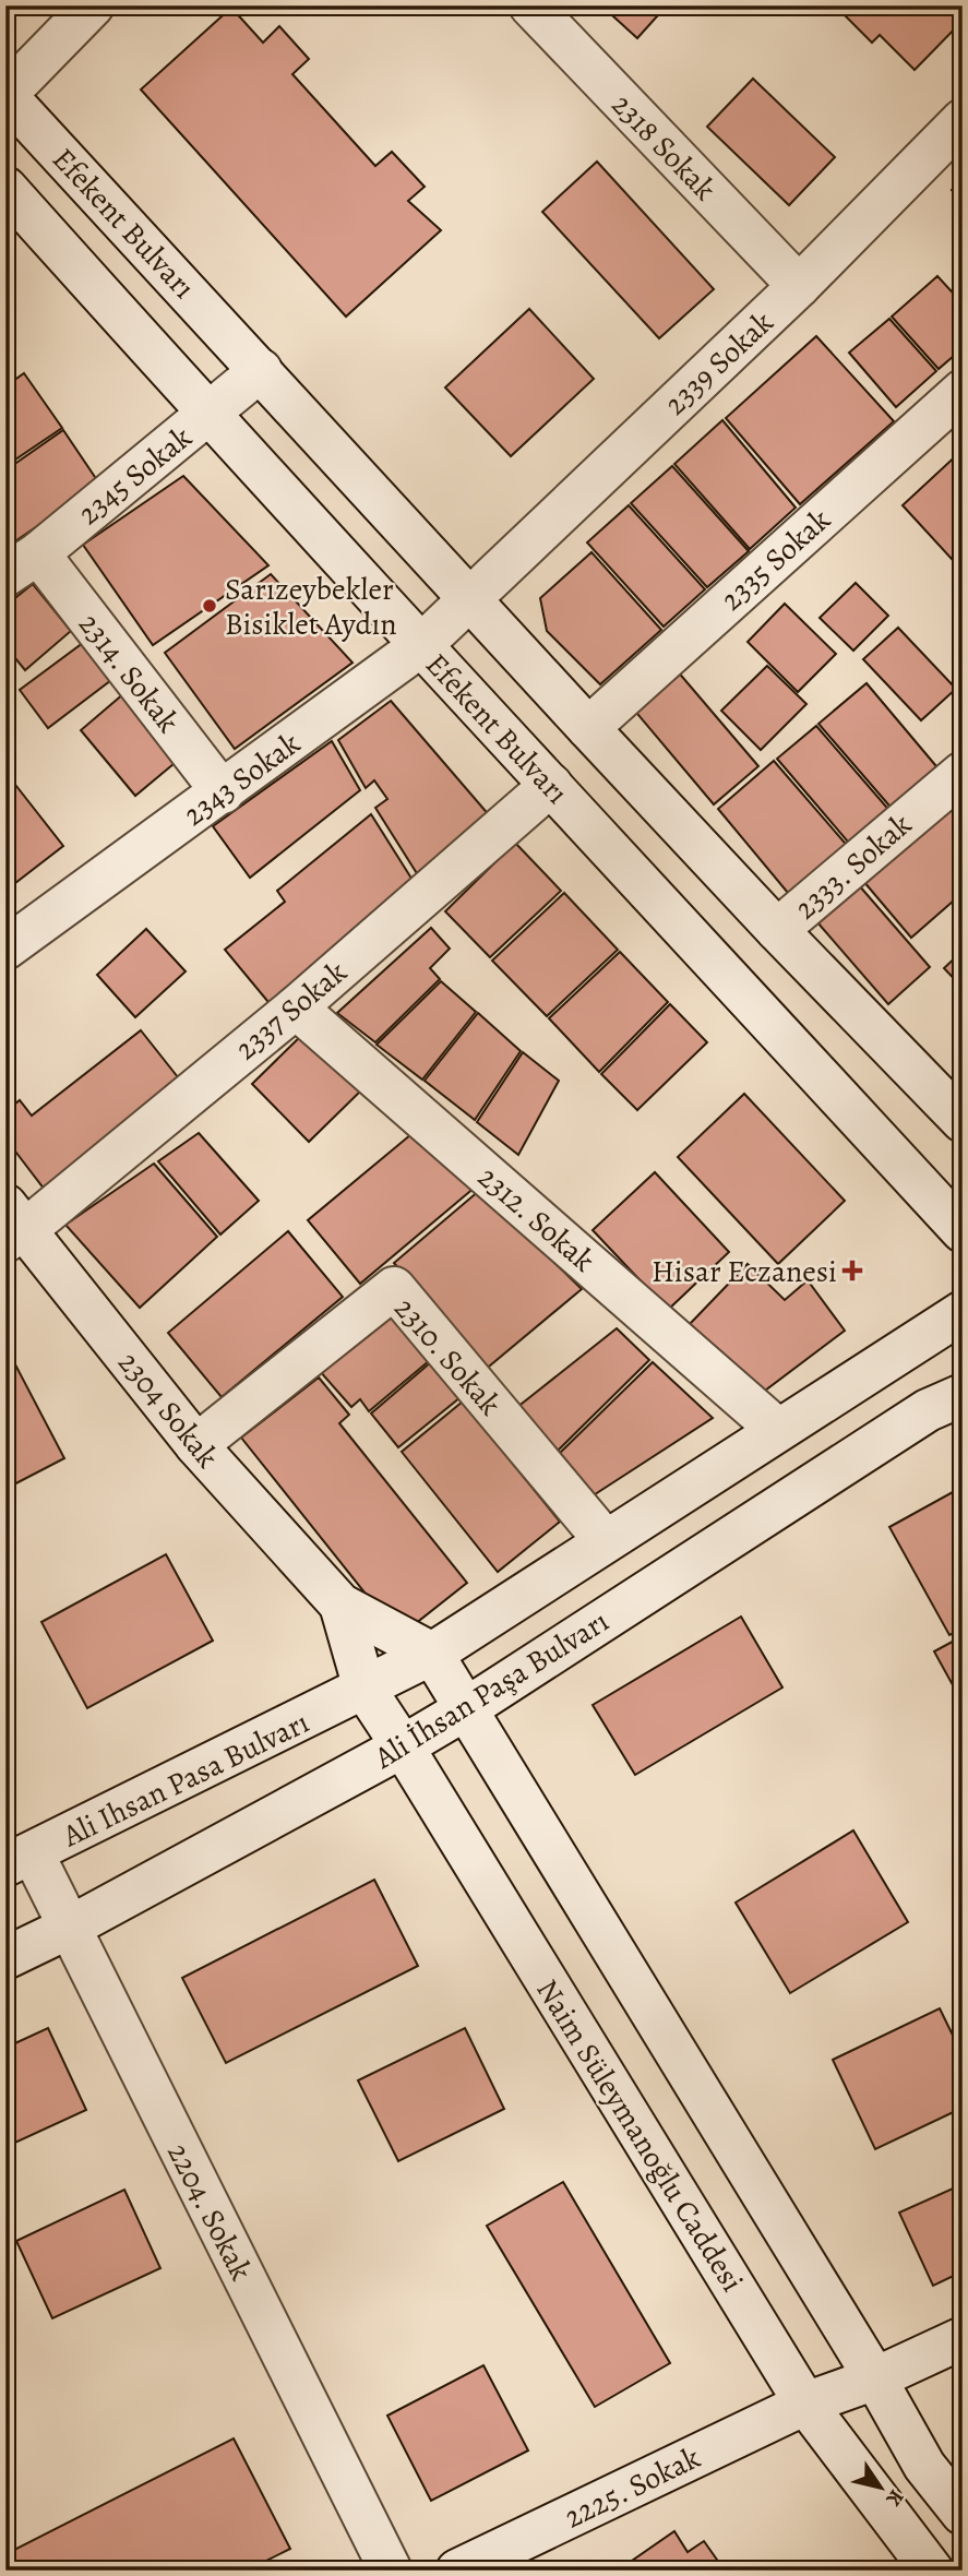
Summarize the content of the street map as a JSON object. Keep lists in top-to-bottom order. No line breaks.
{"streets":{"street":["2318 Sokak","Efekent Bulvarı","2339 Sokak","2345 Sokak","2335 Sokak","2314. Sokak","2343 Sokak","2333. Sokak","2337 Sokak","2312. Sokak","2310. Sokak","2304 Sokak","Ali İhsan Paşa Bulvarı","Ali Ihsan Pasa Bulvarı","Naim Süleymanoğlu Caddesi","2204. Sokak","2225. Sokak"]},"crossings":[["2318 Sokak","2339 Sokak"],["Efekent Bulvarı","2339 Sokak"],["Efekent Bulvarı","2345 Sokak"],["Efekent Bulvarı","2335 Sokak"],["Efekent Bulvarı","2343 Sokak"],["Efekent Bulvarı","2333. Sokak"],["Efekent Bulvarı","2337 Sokak"],["2339 Sokak","2343 Sokak"],["2345 Sokak","2314. Sokak"],["2314. Sokak","2343 Sokak"],["2337 Sokak","2312. Sokak"],["2337 Sokak","2304 Sokak"],["2312. Sokak","Ali İhsan Paşa Bulvarı"],["2310. Sokak","2304 Sokak"],["2310. Sokak","Ali İhsan Paşa Bulvarı"],["2304 Sokak","Naim Süleymanoğlu Caddesi"],["Ali İhsan Paşa Bulvarı","Ali Ihsan Pasa Bulvarı"],["Ali İhsan Paşa Bulvarı","Naim Süleymanoğlu Caddesi"],["Ali İhsan Paşa Bulvarı","2204. Sokak"],["Ali Ihsan Pasa Bulvarı","Naim Süleymanoğlu Caddesi"],["Ali Ihsan Pasa Bulvarı","2204. Sokak"],["Naim Süleymanoğlu Caddesi","2225. Sokak"]],"places":{"other":["Sarızeybekler Bisiklet Aydın"],"health":["Hisar Eczanesi"]},"north":"bottom right"}
